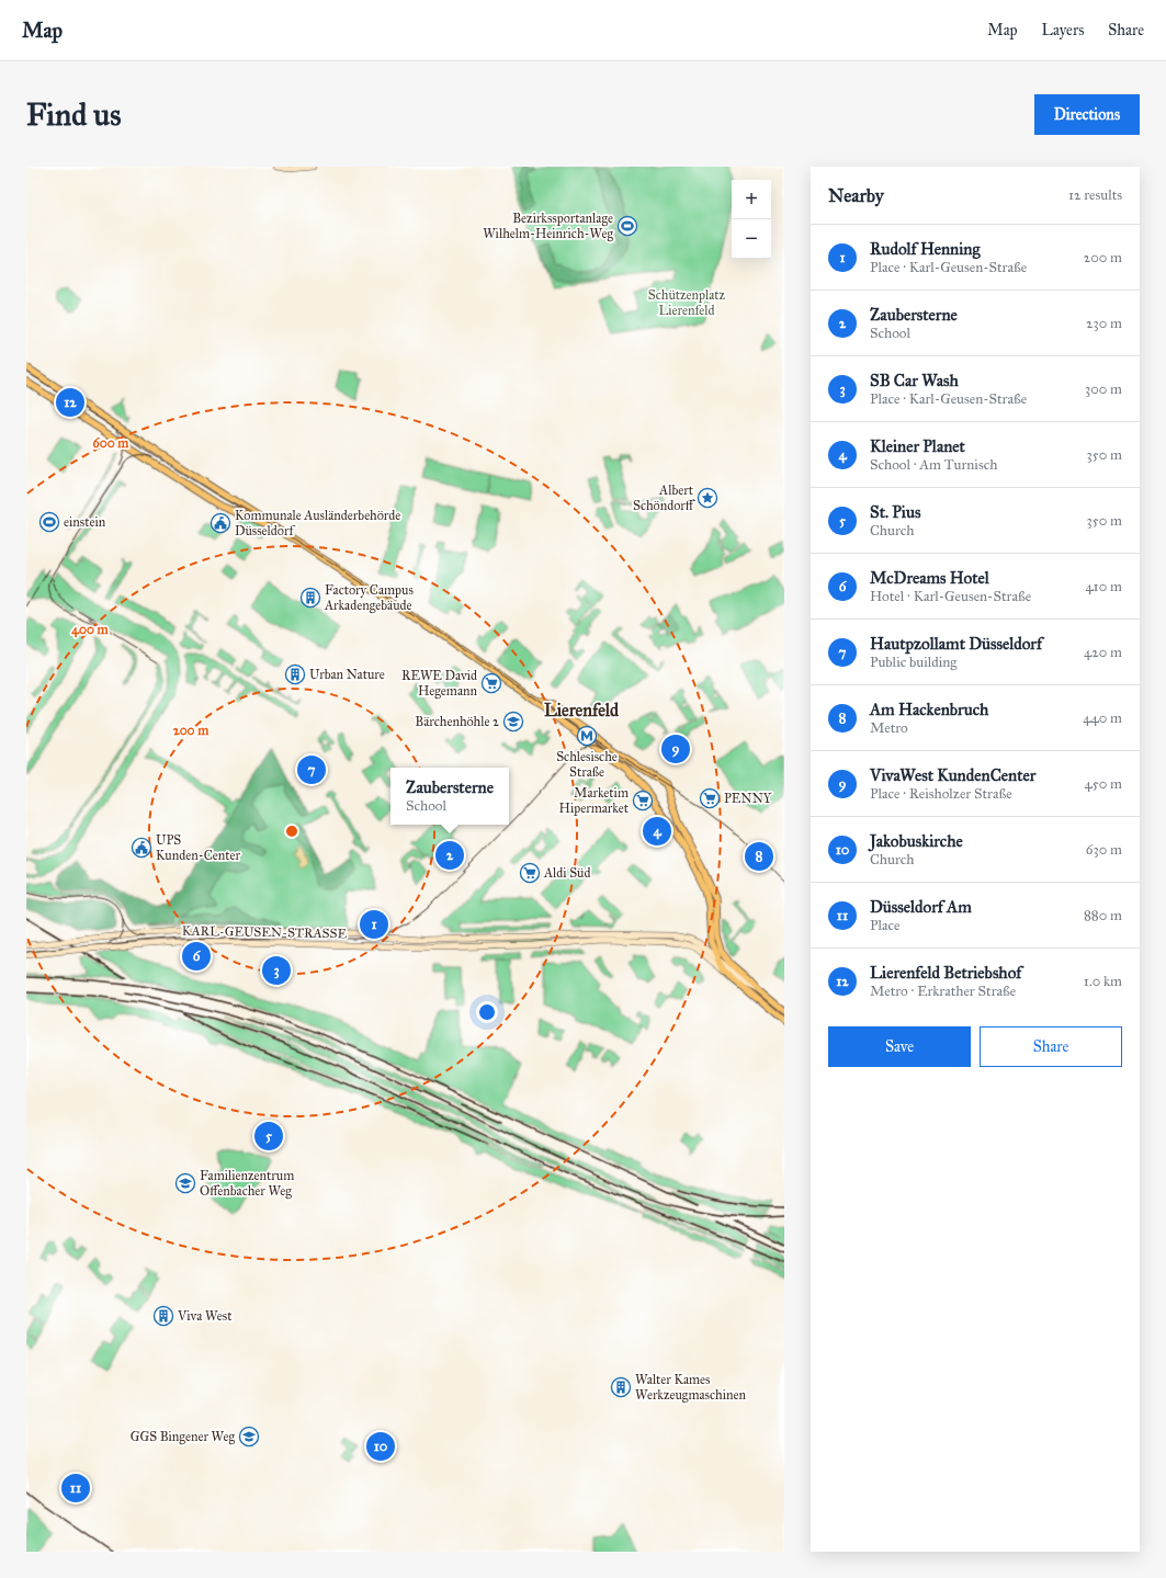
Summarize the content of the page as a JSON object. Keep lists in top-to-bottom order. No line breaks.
{"streets":{"main road":["KARL-GEUSEN-STRASSE"]},"districts":["Lierenfeld"],"parks":["Schützenplatz Lierenfeld"],"places":{"sports":["Bezirkssportanlage Wilhelm-Heinrich-Weg","einstein"],"place":["Albert Schöndorff"],"public building":["Kommunale Ausländerbehörde Düsseldorf","UPS Kunden-Center"],"building":["Factory Campus Arkadengebäude","Urban Nature","Viva West","Walter Kames Werkzeugmaschinen"],"supermarket":["REWE David Hegemann","PENNY","Marketim Hipermarket","Aldi Süd"],"school or university":["Bärchenhöhle 2","Familienzentrum Offenbacher Weg","GGS Bingener Weg"],"metro station":["Schlesische Straße"]},"page":{"header":"Map","nav":["Map","Layers","Share"],"buttons":["Directions",["Save","Share"]],"title":"Find us","heading":["Nearby","12 results"],"map_buttons":["+","−"],"list":[{"mark":"1","name":"Rudolf Henning","note":"Place · Karl-Geusen-Straße","value":"200 m"},{"mark":"2","name":"Zaubersterne","note":"School","value":"230 m"},{"mark":"3","name":"SB Car Wash","note":"Place · Karl-Geusen-Straße","value":"300 m"},{"mark":"4","name":"Kleiner Planet","note":"School · Am Turnisch","value":"350 m"},{"mark":"5","name":"St. Pius","note":"Church","value":"350 m"},{"mark":"6","name":"McDreams Hotel","note":"Hotel · Karl-Geusen-Straße","value":"410 m"},{"mark":"7","name":"Hautpzollamt Düsseldorf","note":"Public building","value":"420 m"},{"mark":"8","name":"Am Hackenbruch","note":"Metro","value":"440 m"},{"mark":"9","name":"VivaWest KundenCenter","note":"Place · Reisholzer Straße","value":"450 m"},{"mark":"10","name":"Jakobuskirche","note":"Church","value":"630 m"},{"mark":"11","name":"Düsseldorf Am","note":"Place","value":"880 m"},{"mark":"12","name":"Lierenfeld Betriebshof","note":"Metro · Erkrather Straße","value":"1.0 km"}],"pins":["12","9","7","4","2","8","1","6","3","5","10","11"],"popup":["Zaubersterne","School"]},"rings":["600 m","400 m","200 m"]}
